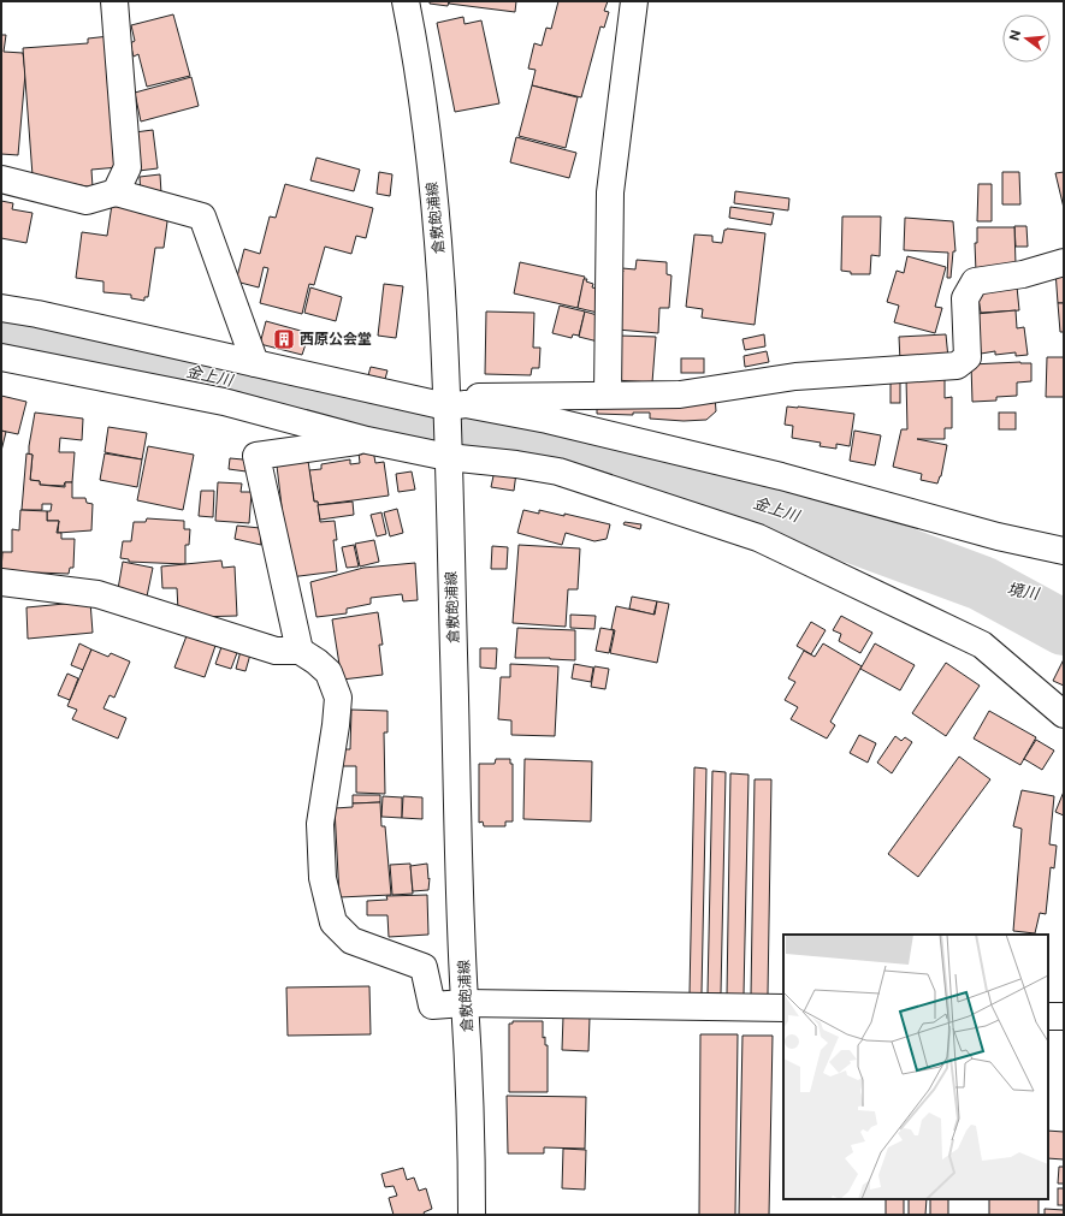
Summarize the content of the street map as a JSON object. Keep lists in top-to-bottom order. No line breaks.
{"streets":{"street":["倉敷飽浦線"]},"water":["金上川","境川"],"places":{"building":["西原公会堂"]},"north":"left"}
